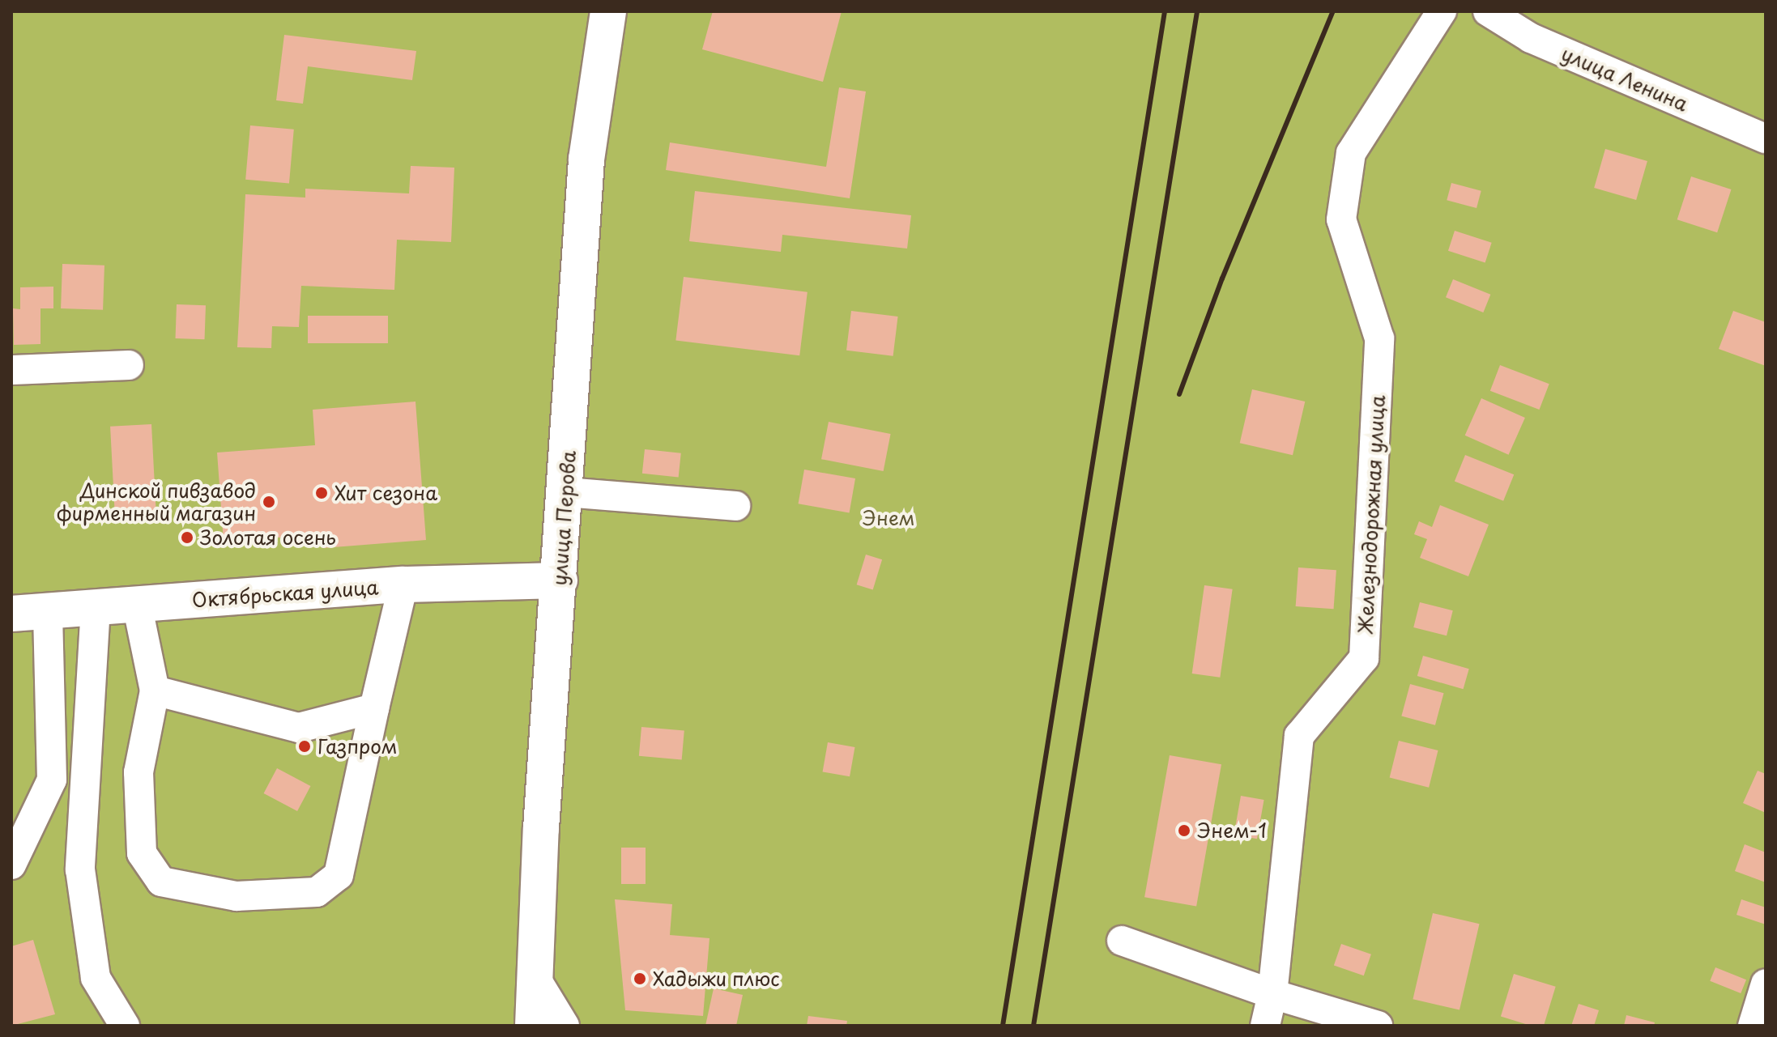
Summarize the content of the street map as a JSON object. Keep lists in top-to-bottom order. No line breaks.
{"streets":{"main road":["улица Перова","Октябрьская улица"],"street":["улица Ленина","Железнодорожная улица"]},"crossings":[["улица Перова","Октябрьская улица"]],"parks":["Энем"],"places":["Хит сезона","Динской пивзавод фирменный магазин","Золотая осень","Газпром","Энем-1","Хадыжи плюс"]}
